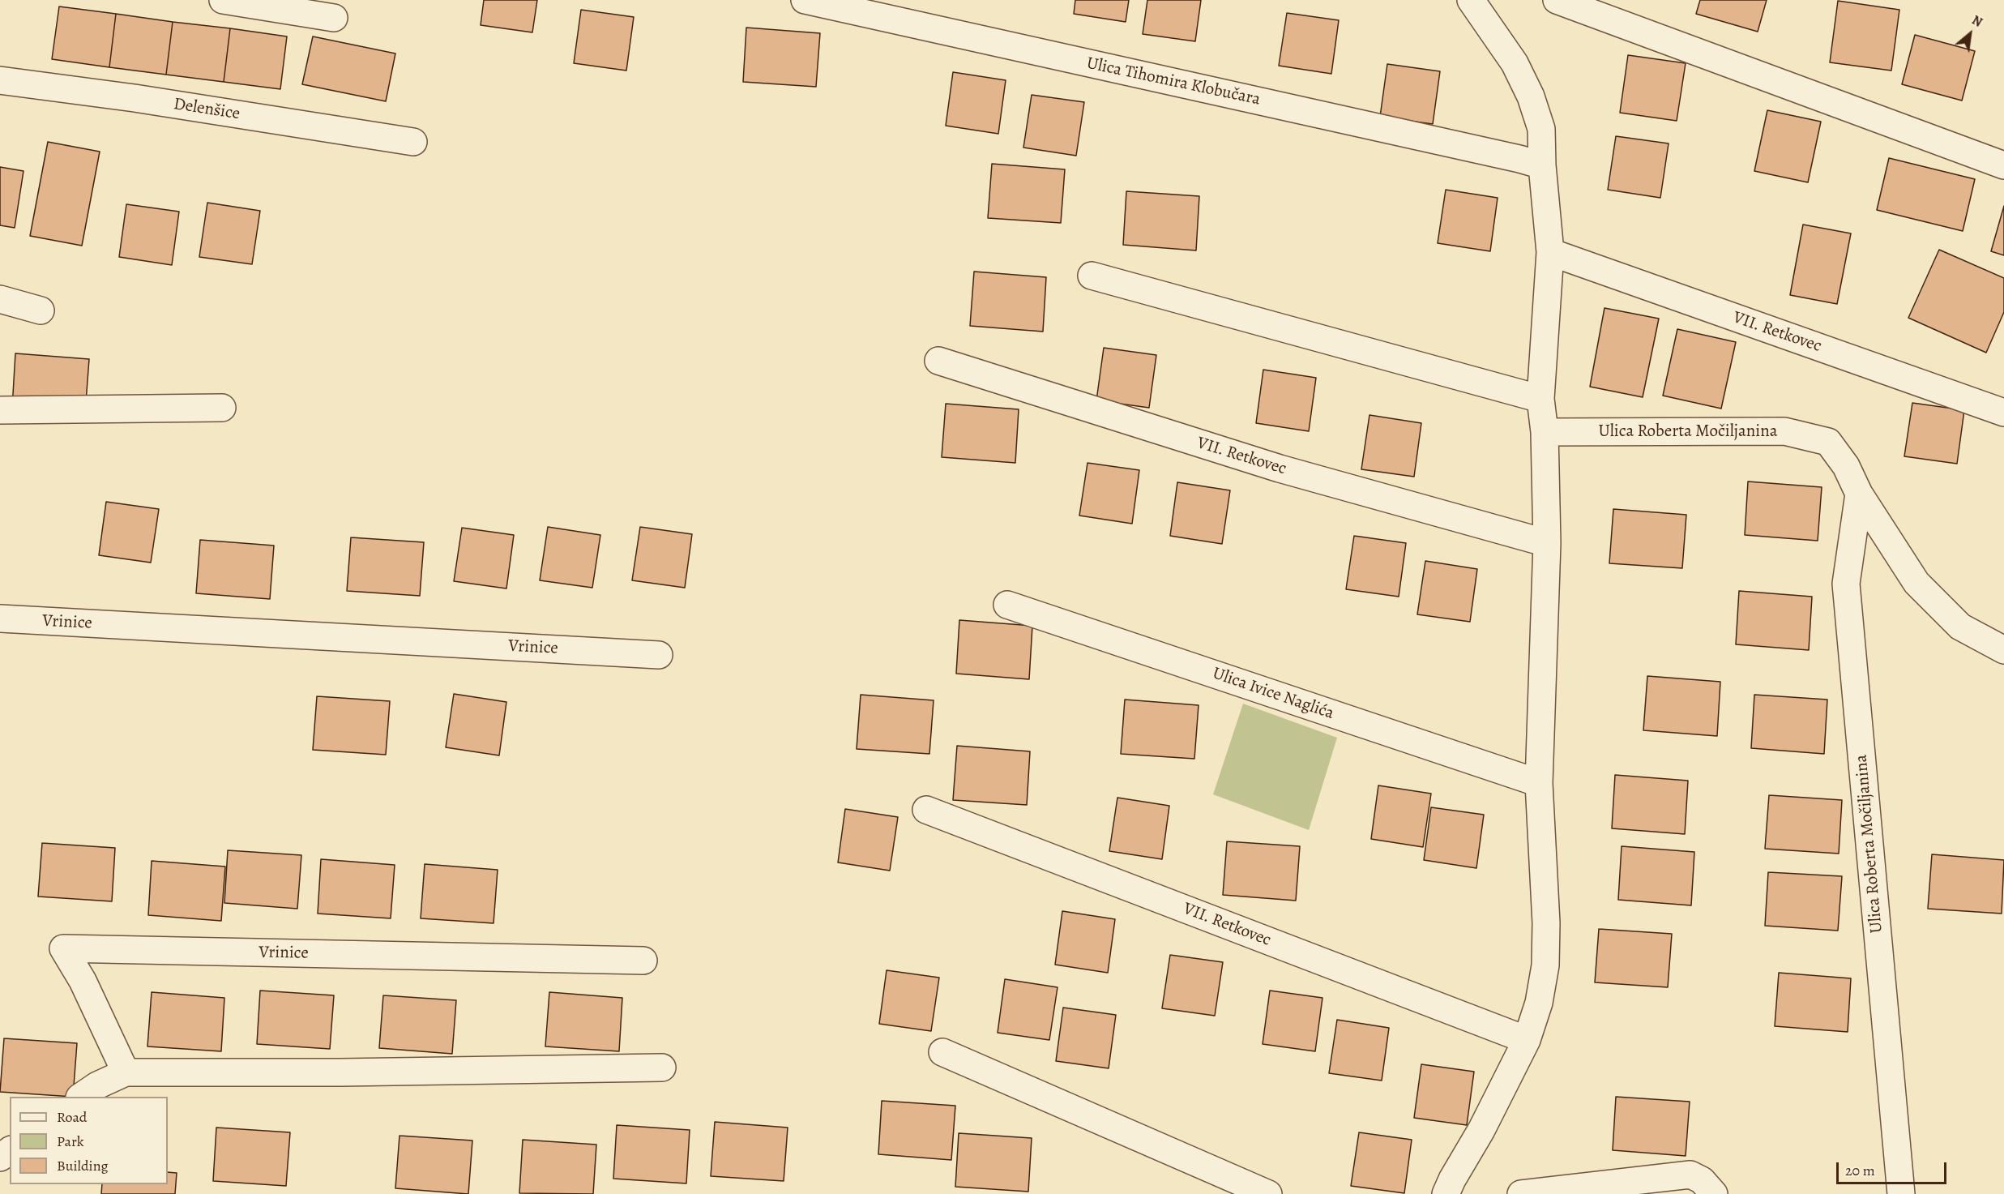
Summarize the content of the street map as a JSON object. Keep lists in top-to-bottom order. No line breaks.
{"streets":{"street":["Ulica Tihomira Klobučara","Delenšice","VII. Retkovec","Ulica Roberta Močiljanina","Vrinice","Ulica Ivice Naglića"]},"legend":["Road","Park","Building"],"scale_bar":"20 m","north":"top right"}
